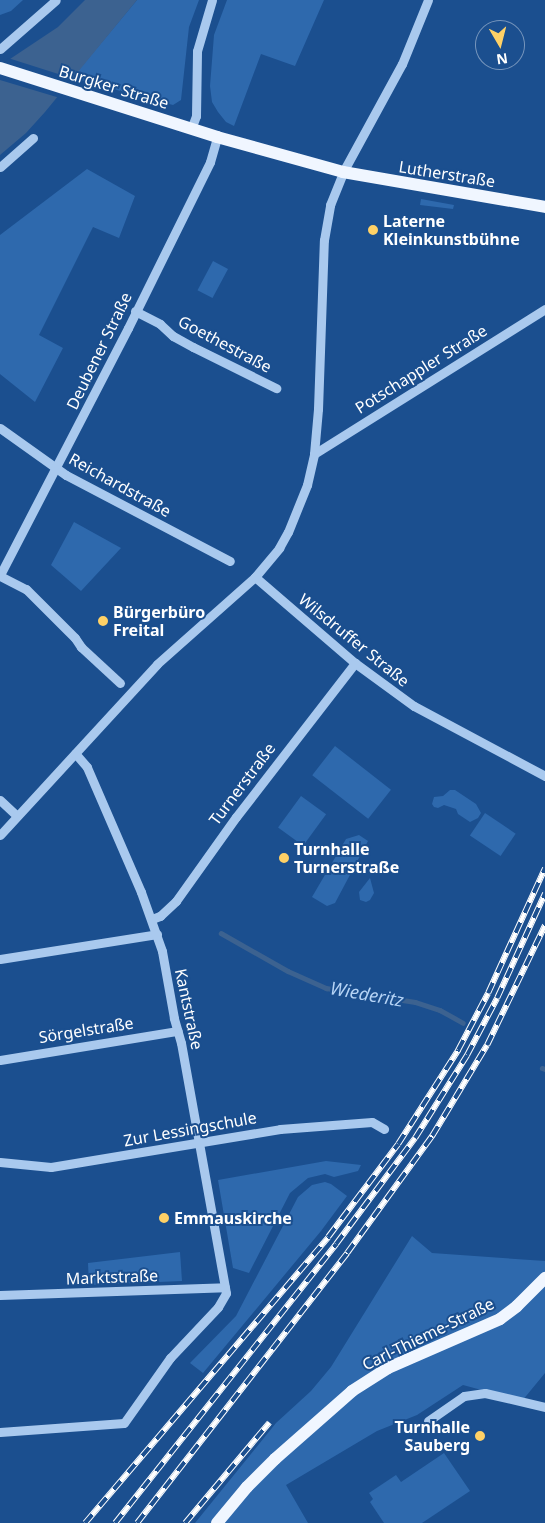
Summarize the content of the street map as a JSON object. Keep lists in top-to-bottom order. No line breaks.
{"streets":{"main road":["Burgker Straße","Lutherstraße","Carl-Thieme-Straße"],"street":["Goethestraße","Deubener Straße","Potschappler Straße","Reichardstraße","Wilsdruffer Straße","Turnerstraße","Kantstraße","Sörgelstraße","Zur Lessingschule","Marktstraße"]},"crossings":[["Burgker Straße","Lutherstraße"],["Burgker Straße","Deubener Straße"],["Lutherstraße","Deubener Straße"],["Goethestraße","Deubener Straße"],["Deubener Straße","Reichardstraße"],["Wilsdruffer Straße","Turnerstraße"],["Turnerstraße","Kantstraße"],["Kantstraße","Sörgelstraße"],["Kantstraße","Zur Lessingschule"],["Kantstraße","Marktstraße"]],"water":["Wiederitz"],"places":["Laterne Kleinkunstbühne","Bürgerbüro Freital","Turnhalle Turnerstraße","Emmauskirche","Turnhalle Sauberg"],"north":"bottom"}
